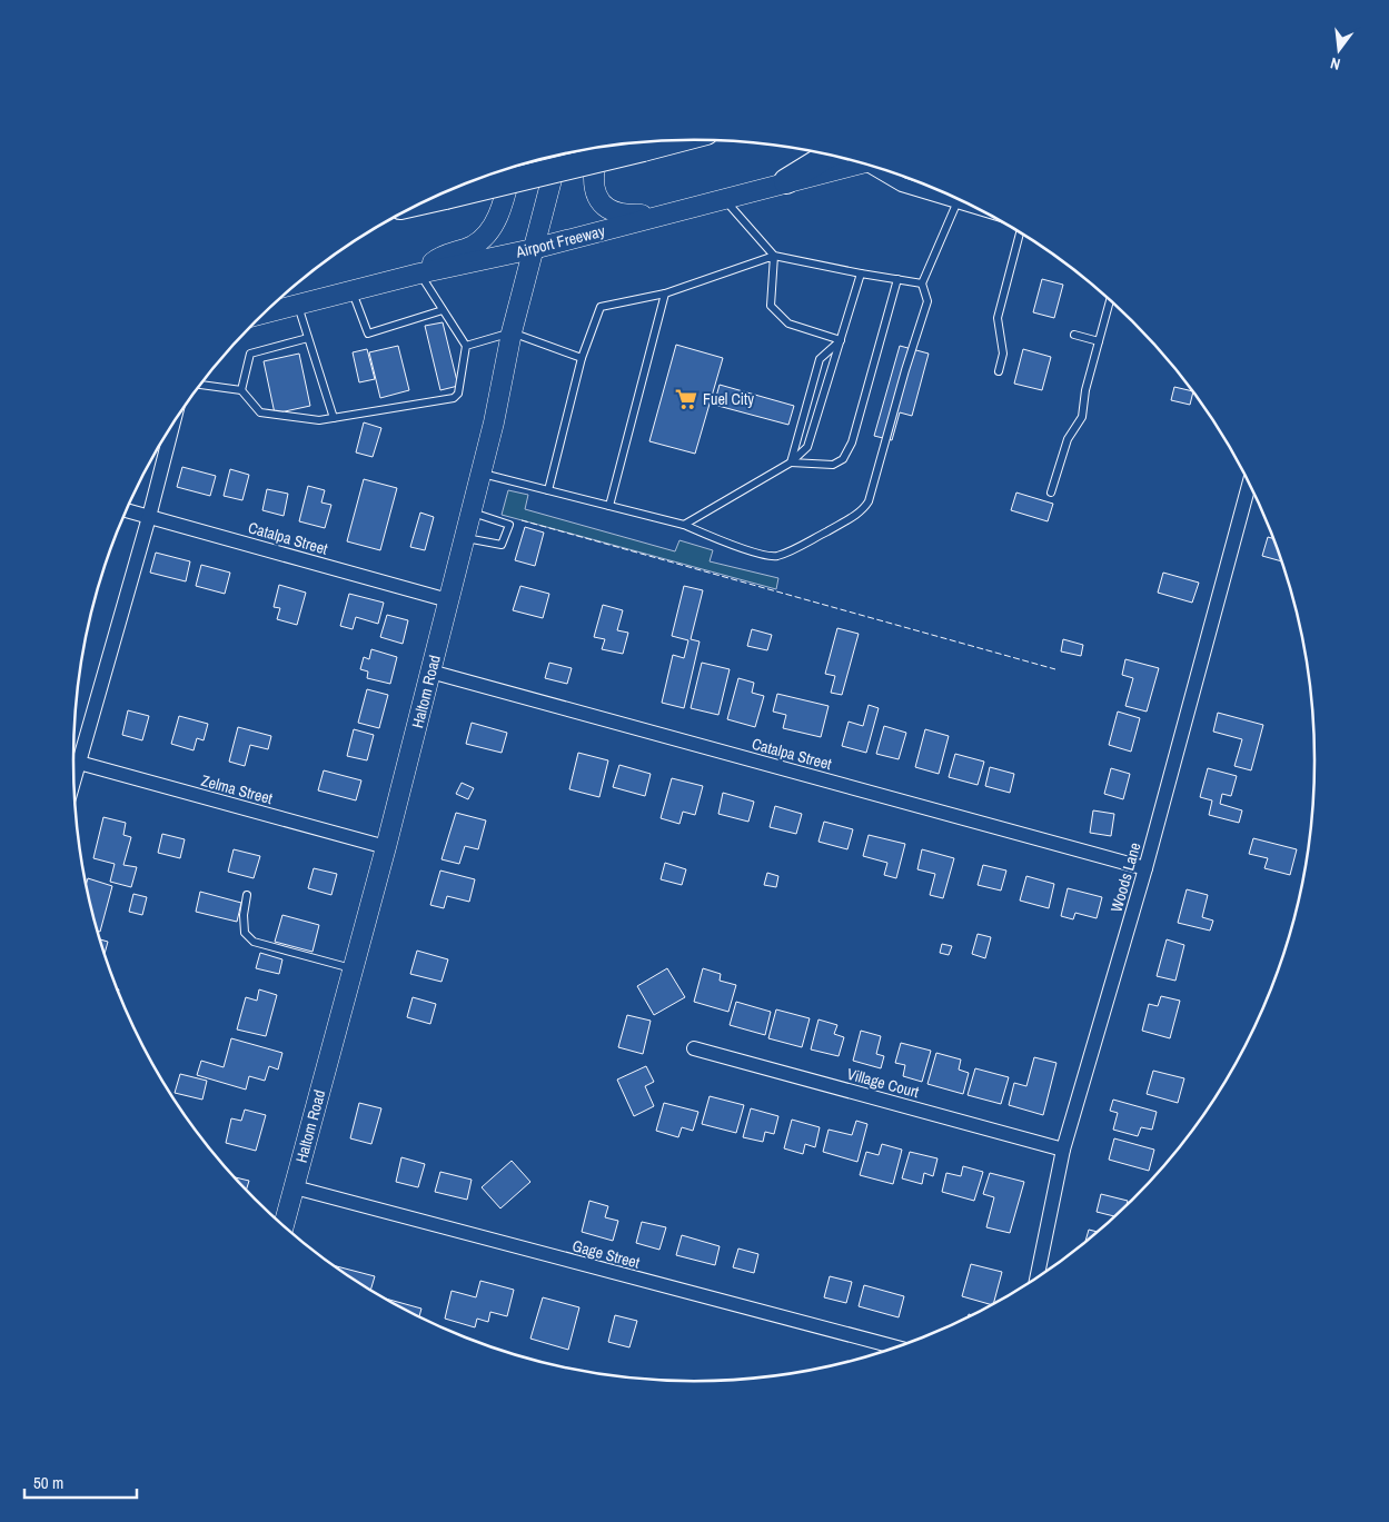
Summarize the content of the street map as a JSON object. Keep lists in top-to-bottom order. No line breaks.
{"streets":{"main road":["Airport Freeway","Haltom Road"],"street":["Catalpa Street","Zelma Street","Woods Lane","Village Court","Gage Street"]},"crossings":[["Airport Freeway","Haltom Road"],["Catalpa Street","Haltom Road"],["Catalpa Street","Woods Lane"],["Haltom Road","Zelma Street"],["Haltom Road","Gage Street"],["Woods Lane","Village Court"]],"places":{"supermarket":["Fuel City"]},"scale_bar":"50 m","north":"bottom"}
